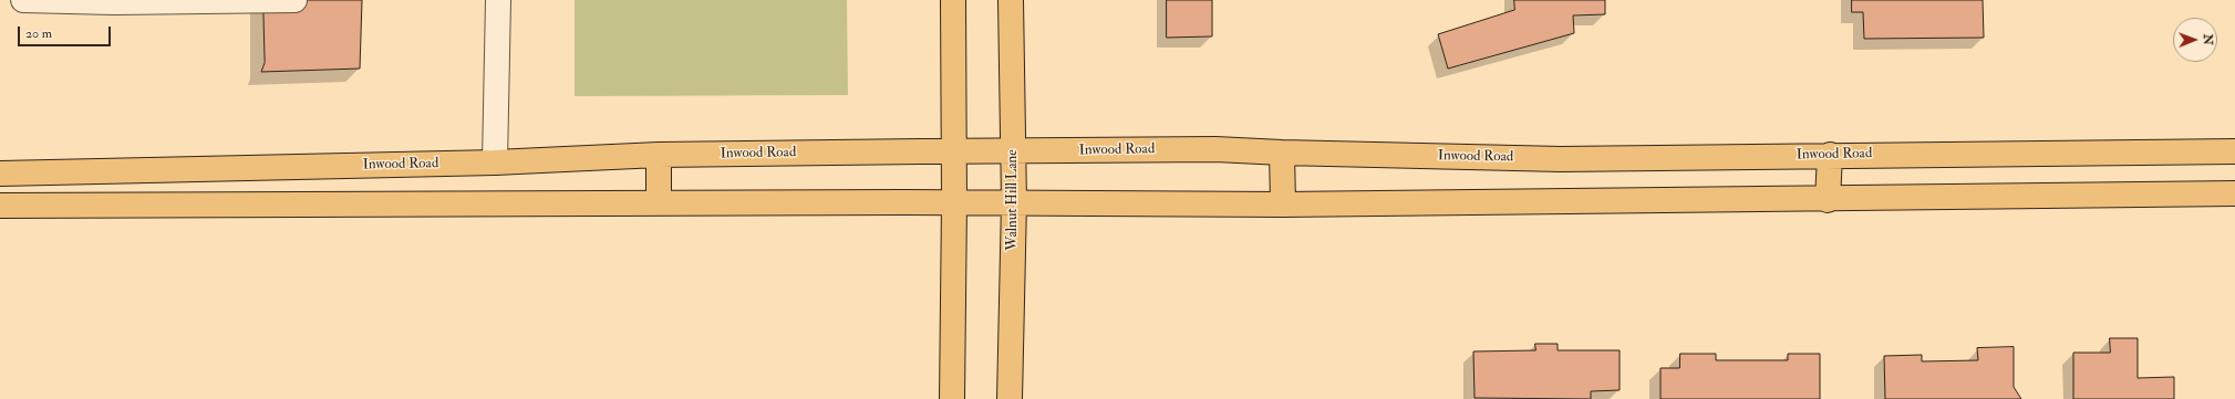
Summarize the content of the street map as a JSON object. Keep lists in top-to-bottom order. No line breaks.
{"streets":{"main road":["Inwood Road","Walnut Hill Lane"]},"crossings":[["Inwood Road","Walnut Hill Lane"]],"scale_bar":"20 m","north":"right"}
